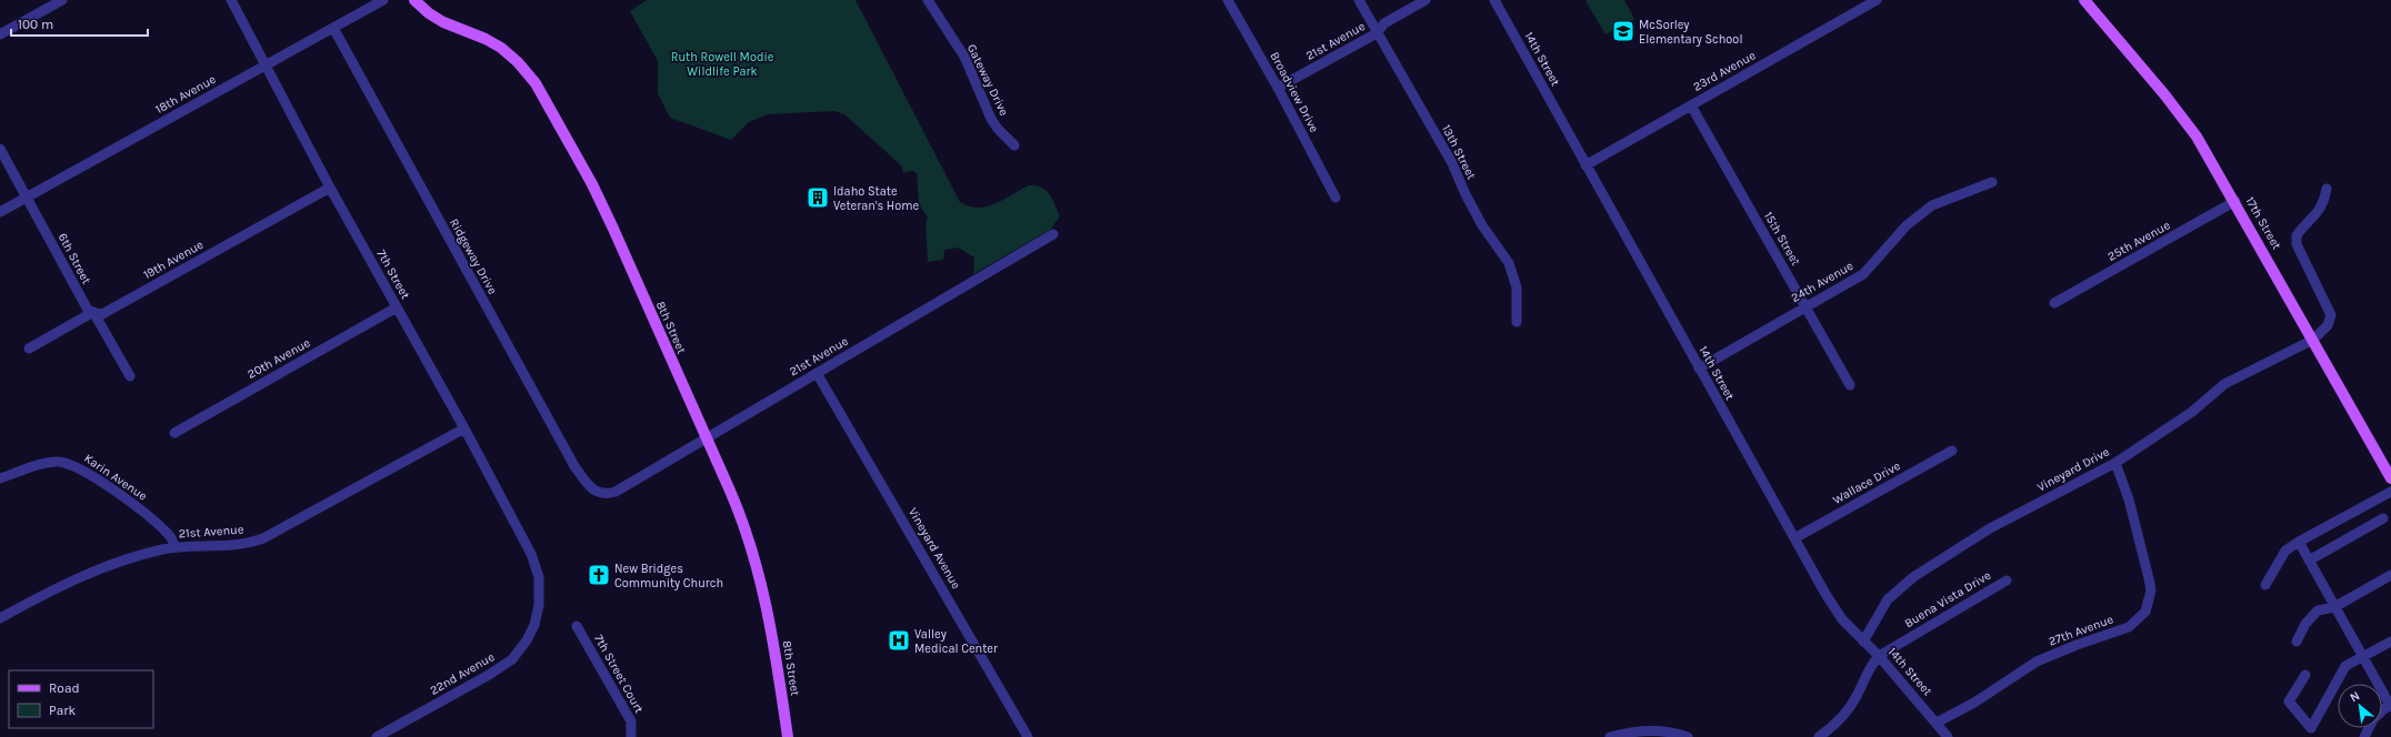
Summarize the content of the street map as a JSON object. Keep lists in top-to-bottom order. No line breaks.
{"streets":{"main road":["17th Street","8th Street"],"street":["21st Avenue","14th Street","23rd Avenue","Gateway Drive","Broadview Drive","18th Avenue","13th Street","15th Street","25th Avenue","Ridgeway Drive","6th Street","19th Avenue","7th Street","24th Avenue","20th Avenue","Vineyard Drive","Karin Avenue","Wallace Drive","Vineyard Avenue","Buena Vista Drive","27th Avenue","22nd Avenue","7th Street Court"]},"crossings":[["21st Avenue","Broadview Drive"],["21st Avenue","13th Street"],["21st Avenue","Ridgeway Drive"],["21st Avenue","7th Street"],["21st Avenue","8th Street"],["21st Avenue","Karin Avenue"],["21st Avenue","Vineyard Avenue"],["14th Street","23rd Avenue"],["14th Street","24th Avenue"],["14th Street","Vineyard Drive"],["14th Street","Wallace Drive"],["14th Street","Buena Vista Drive"],["14th Street","27th Avenue"],["23rd Avenue","15th Street"],["18th Avenue","Ridgeway Drive"],["18th Avenue","6th Street"],["18th Avenue","7th Street"],["17th Street","25th Avenue"],["17th Street","Vineyard Drive"],["15th Street","24th Avenue"],["6th Street","19th Avenue"],["19th Avenue","7th Street"],["7th Street","20th Avenue"],["7th Street","22nd Avenue"],["Vineyard Drive","27th Avenue"]],"parks":["Ruth Rowell Modie Wildlife Park"],"places":{"school or university":["McSorley Elementary School"],"building":["Idaho State Veteran's Home"],"church":["New Bridges Community Church"],"hospital":["Valley Medical Center"]},"legend":["Road","Park"],"scale_bar":"100 m","north":"top left"}
